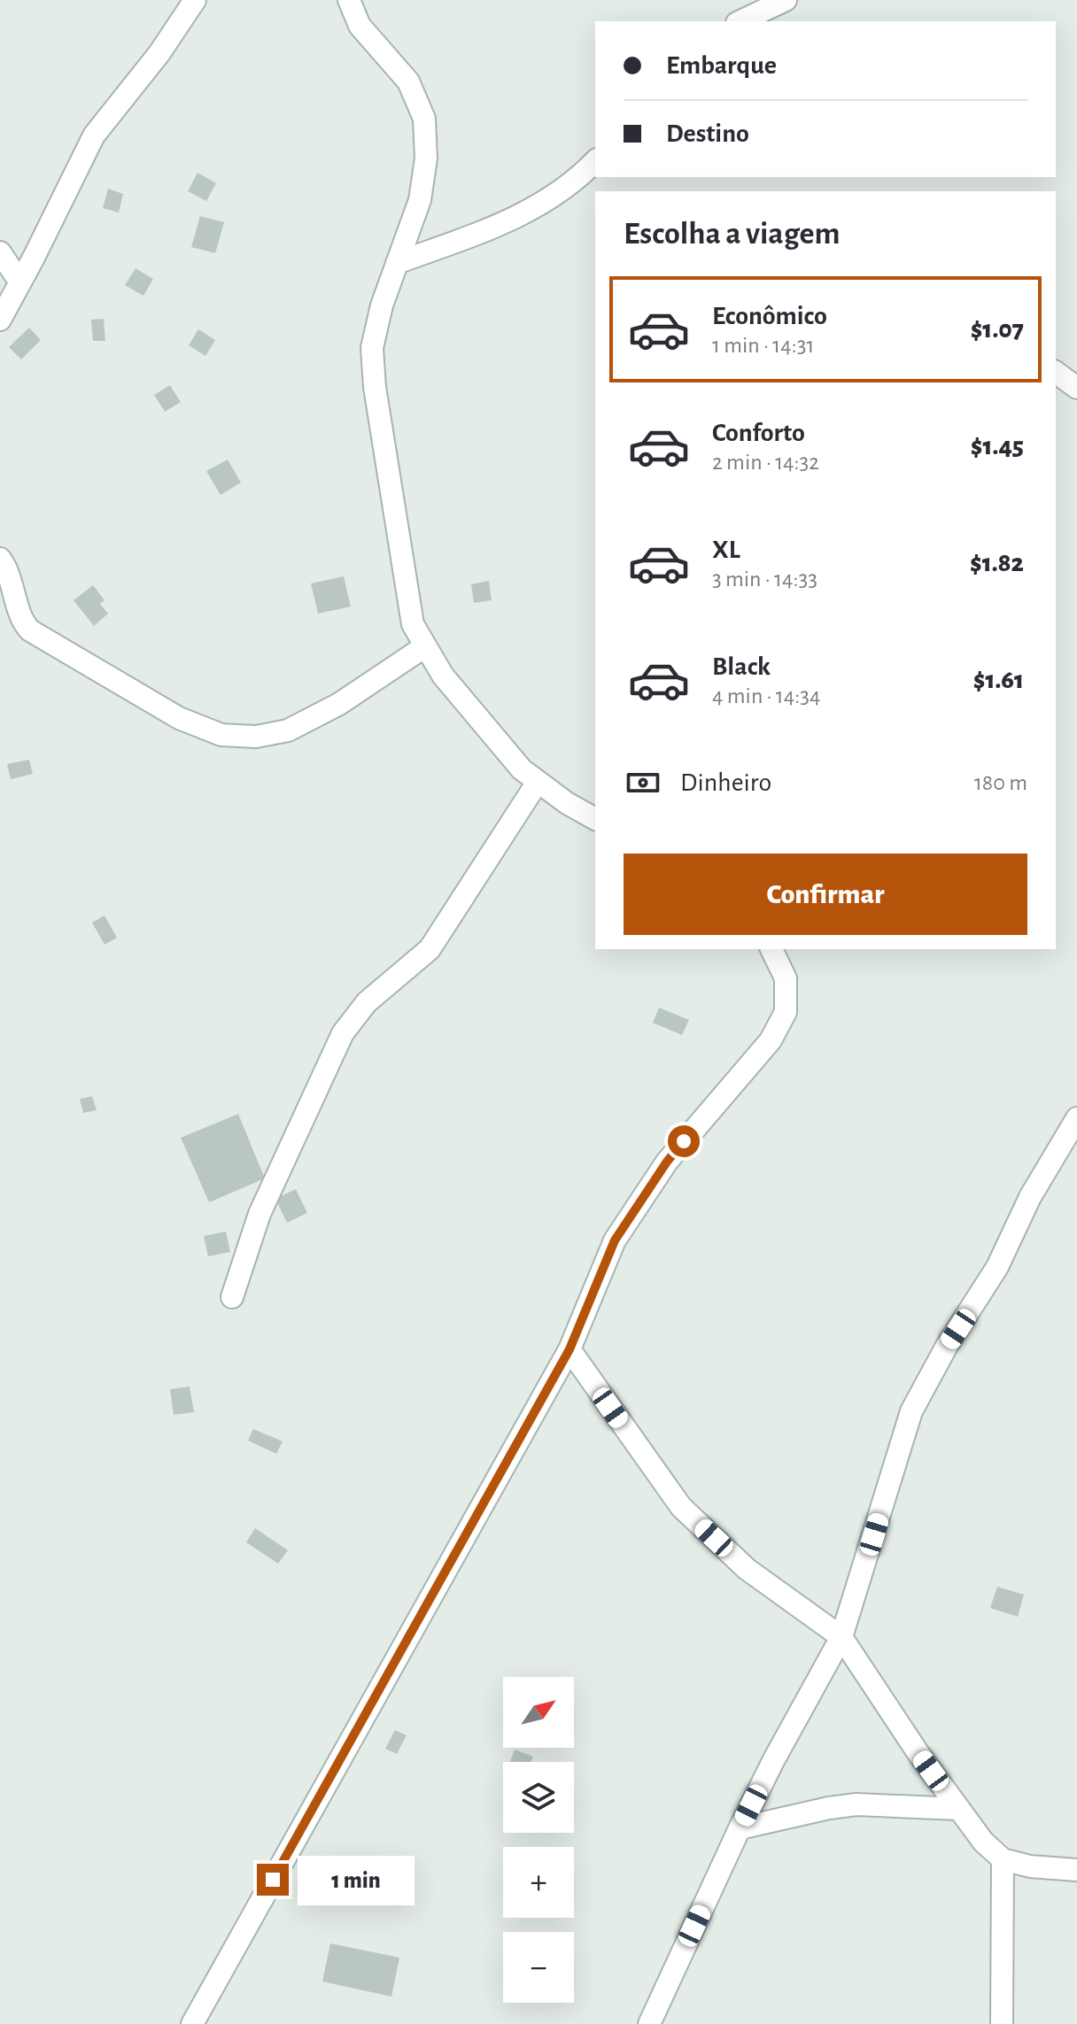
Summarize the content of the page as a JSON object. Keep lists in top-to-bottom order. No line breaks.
{"north":"top right","page":{"banner":["Embarque","Destino"],"heading":"Escolha a viagem","list":[{"name":"Econômico","note":"1 min · 14:31","value":"$1.07"},{"name":"Conforto","note":"2 min · 14:32","value":"$1.45"},{"name":"XL","note":"3 min · 14:33","value":"$1.82"},{"name":"Black","note":"4 min · 14:34","value":"$1.61"}],"pay":["Dinheiro","180 m"],"buttons":"Confirmar","map_buttons":["+","−"],"bubble":"1 min"}}
